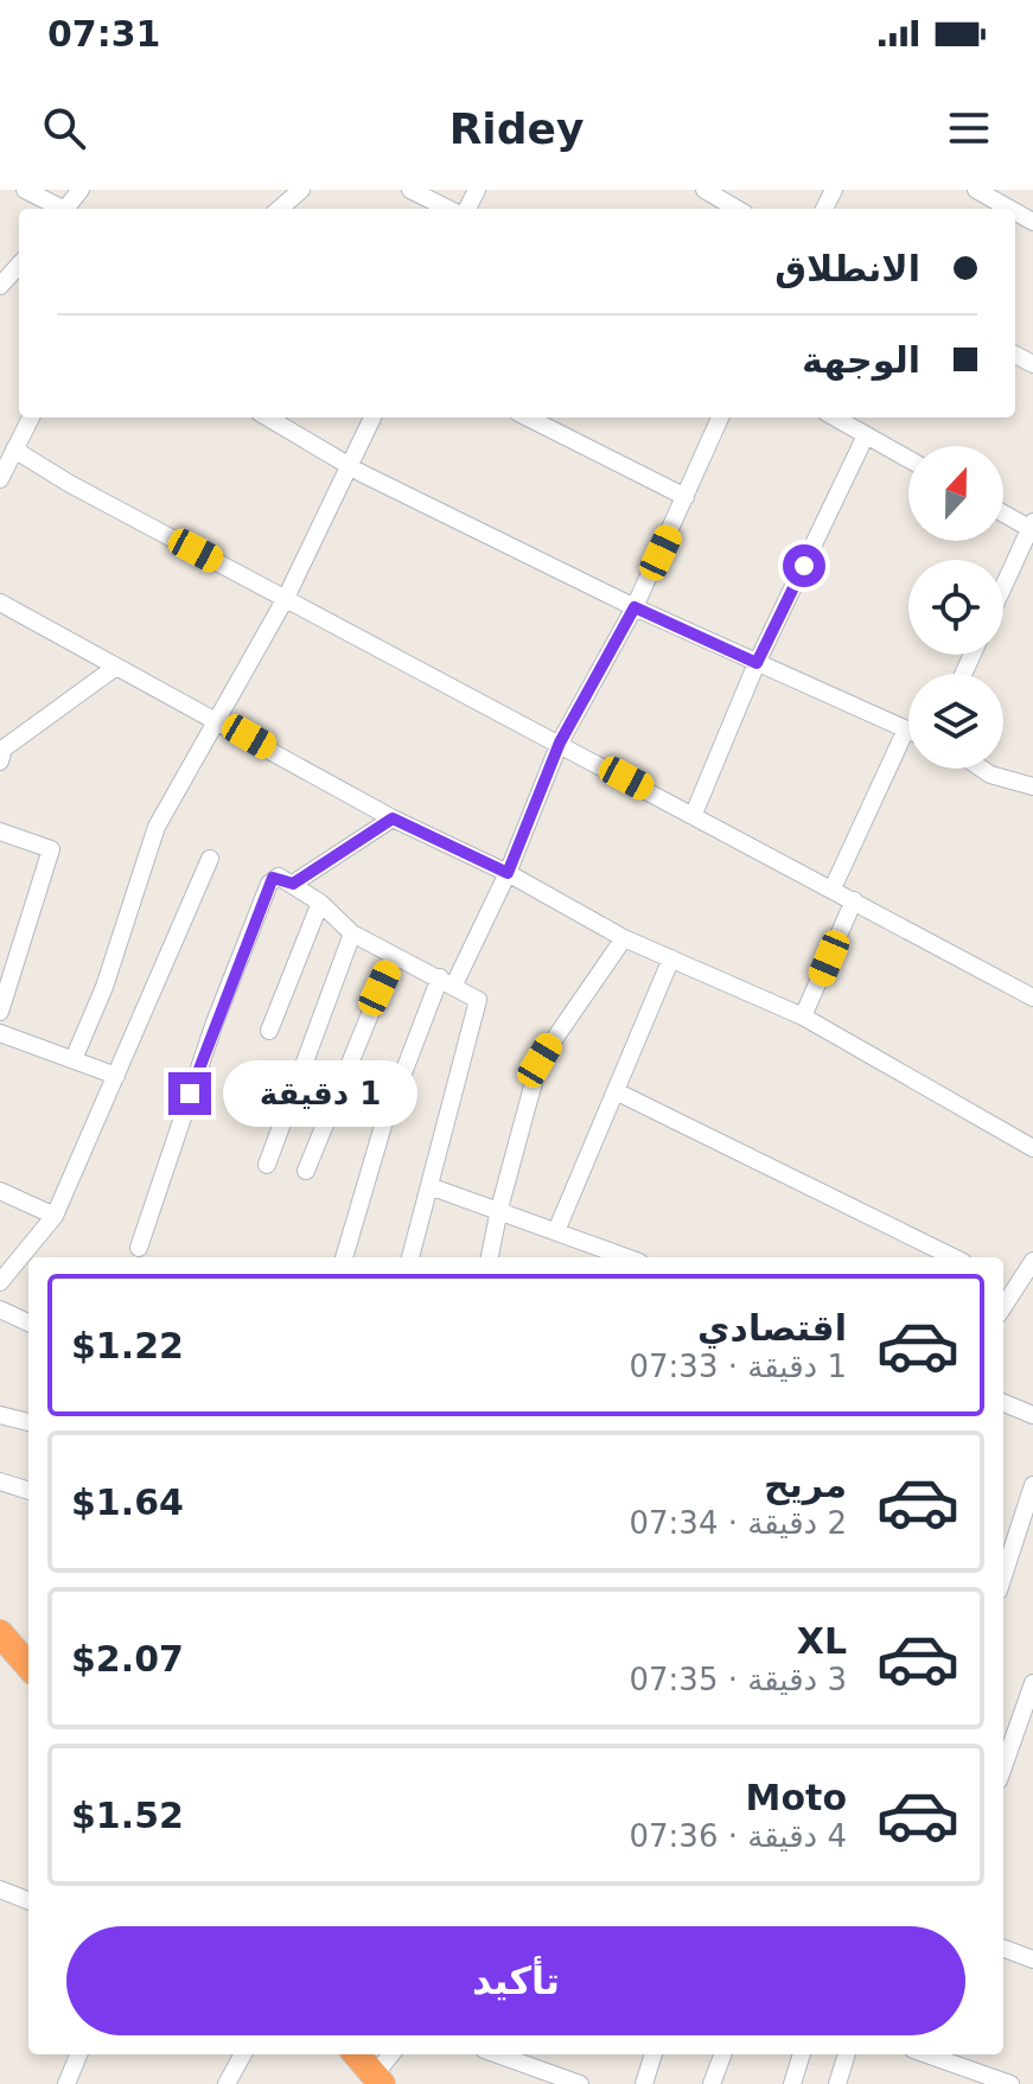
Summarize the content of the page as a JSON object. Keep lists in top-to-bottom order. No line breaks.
{"north":"top","page":{"status":"07:31","header":"Ridey","banner":["الانطلاق","الوجهة"],"bubble":"1 دقيقة","list":[{"name":"اقتصادي","note":"1 دقيقة · 07:33","value":"$1.22"},{"name":"مريح","note":"2 دقيقة · 07:34","value":"$1.64"},{"name":"XL","note":"3 دقيقة · 07:35","value":"$2.07"},{"name":"Moto","note":"4 دقيقة · 07:36","value":"$1.52"}],"buttons":"تأكيد"}}
